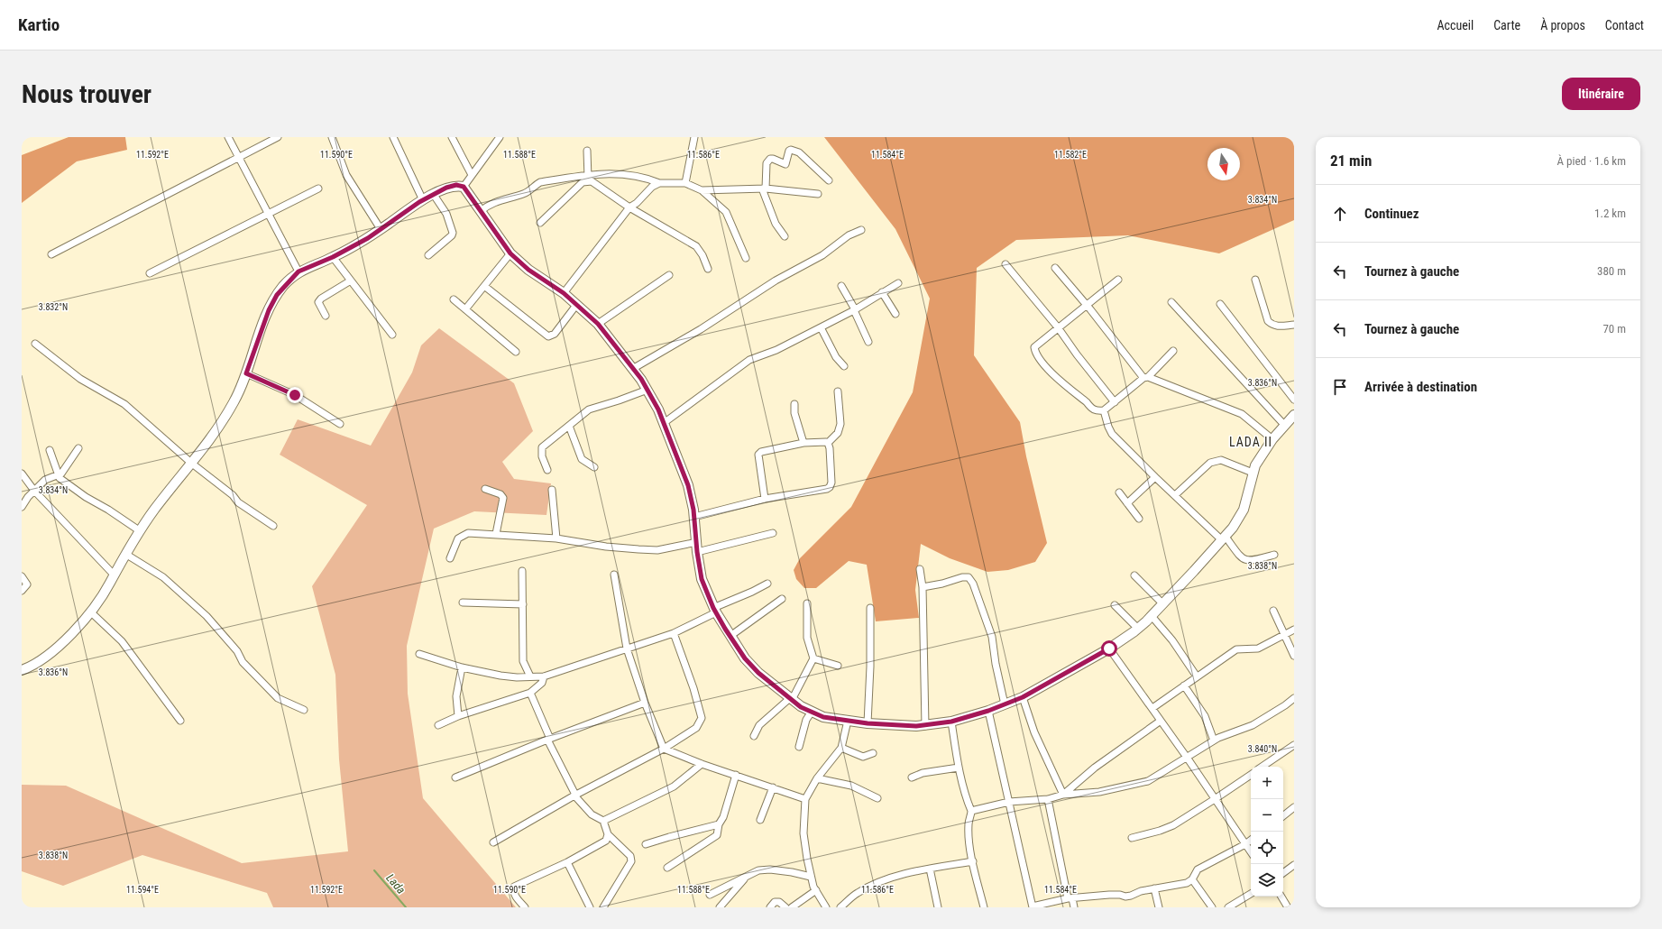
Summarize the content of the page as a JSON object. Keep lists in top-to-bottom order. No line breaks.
{"districts":["LADA II"],"water":["Lada"],"north":"bottom","page":{"header":"Kartio","nav":["Accueil","Carte","À propos","Contact"],"buttons":"Itinéraire","title":"Nous trouver","heading":["21 min","À pied · 1.6 km"],"list":[["Continuez","1.2 km"],["Tournez à gauche","380 m"],["Tournez à gauche","70 m"],"Arrivée à destination"],"map_buttons":["+","−"]},"coordinates":["11.592°E","11.590°E","11.588°E","11.586°E","11.584°E","11.582°E","3.834°N","3.832°N","3.836°N","3.838°N","3.840°N","11.594°E"]}
